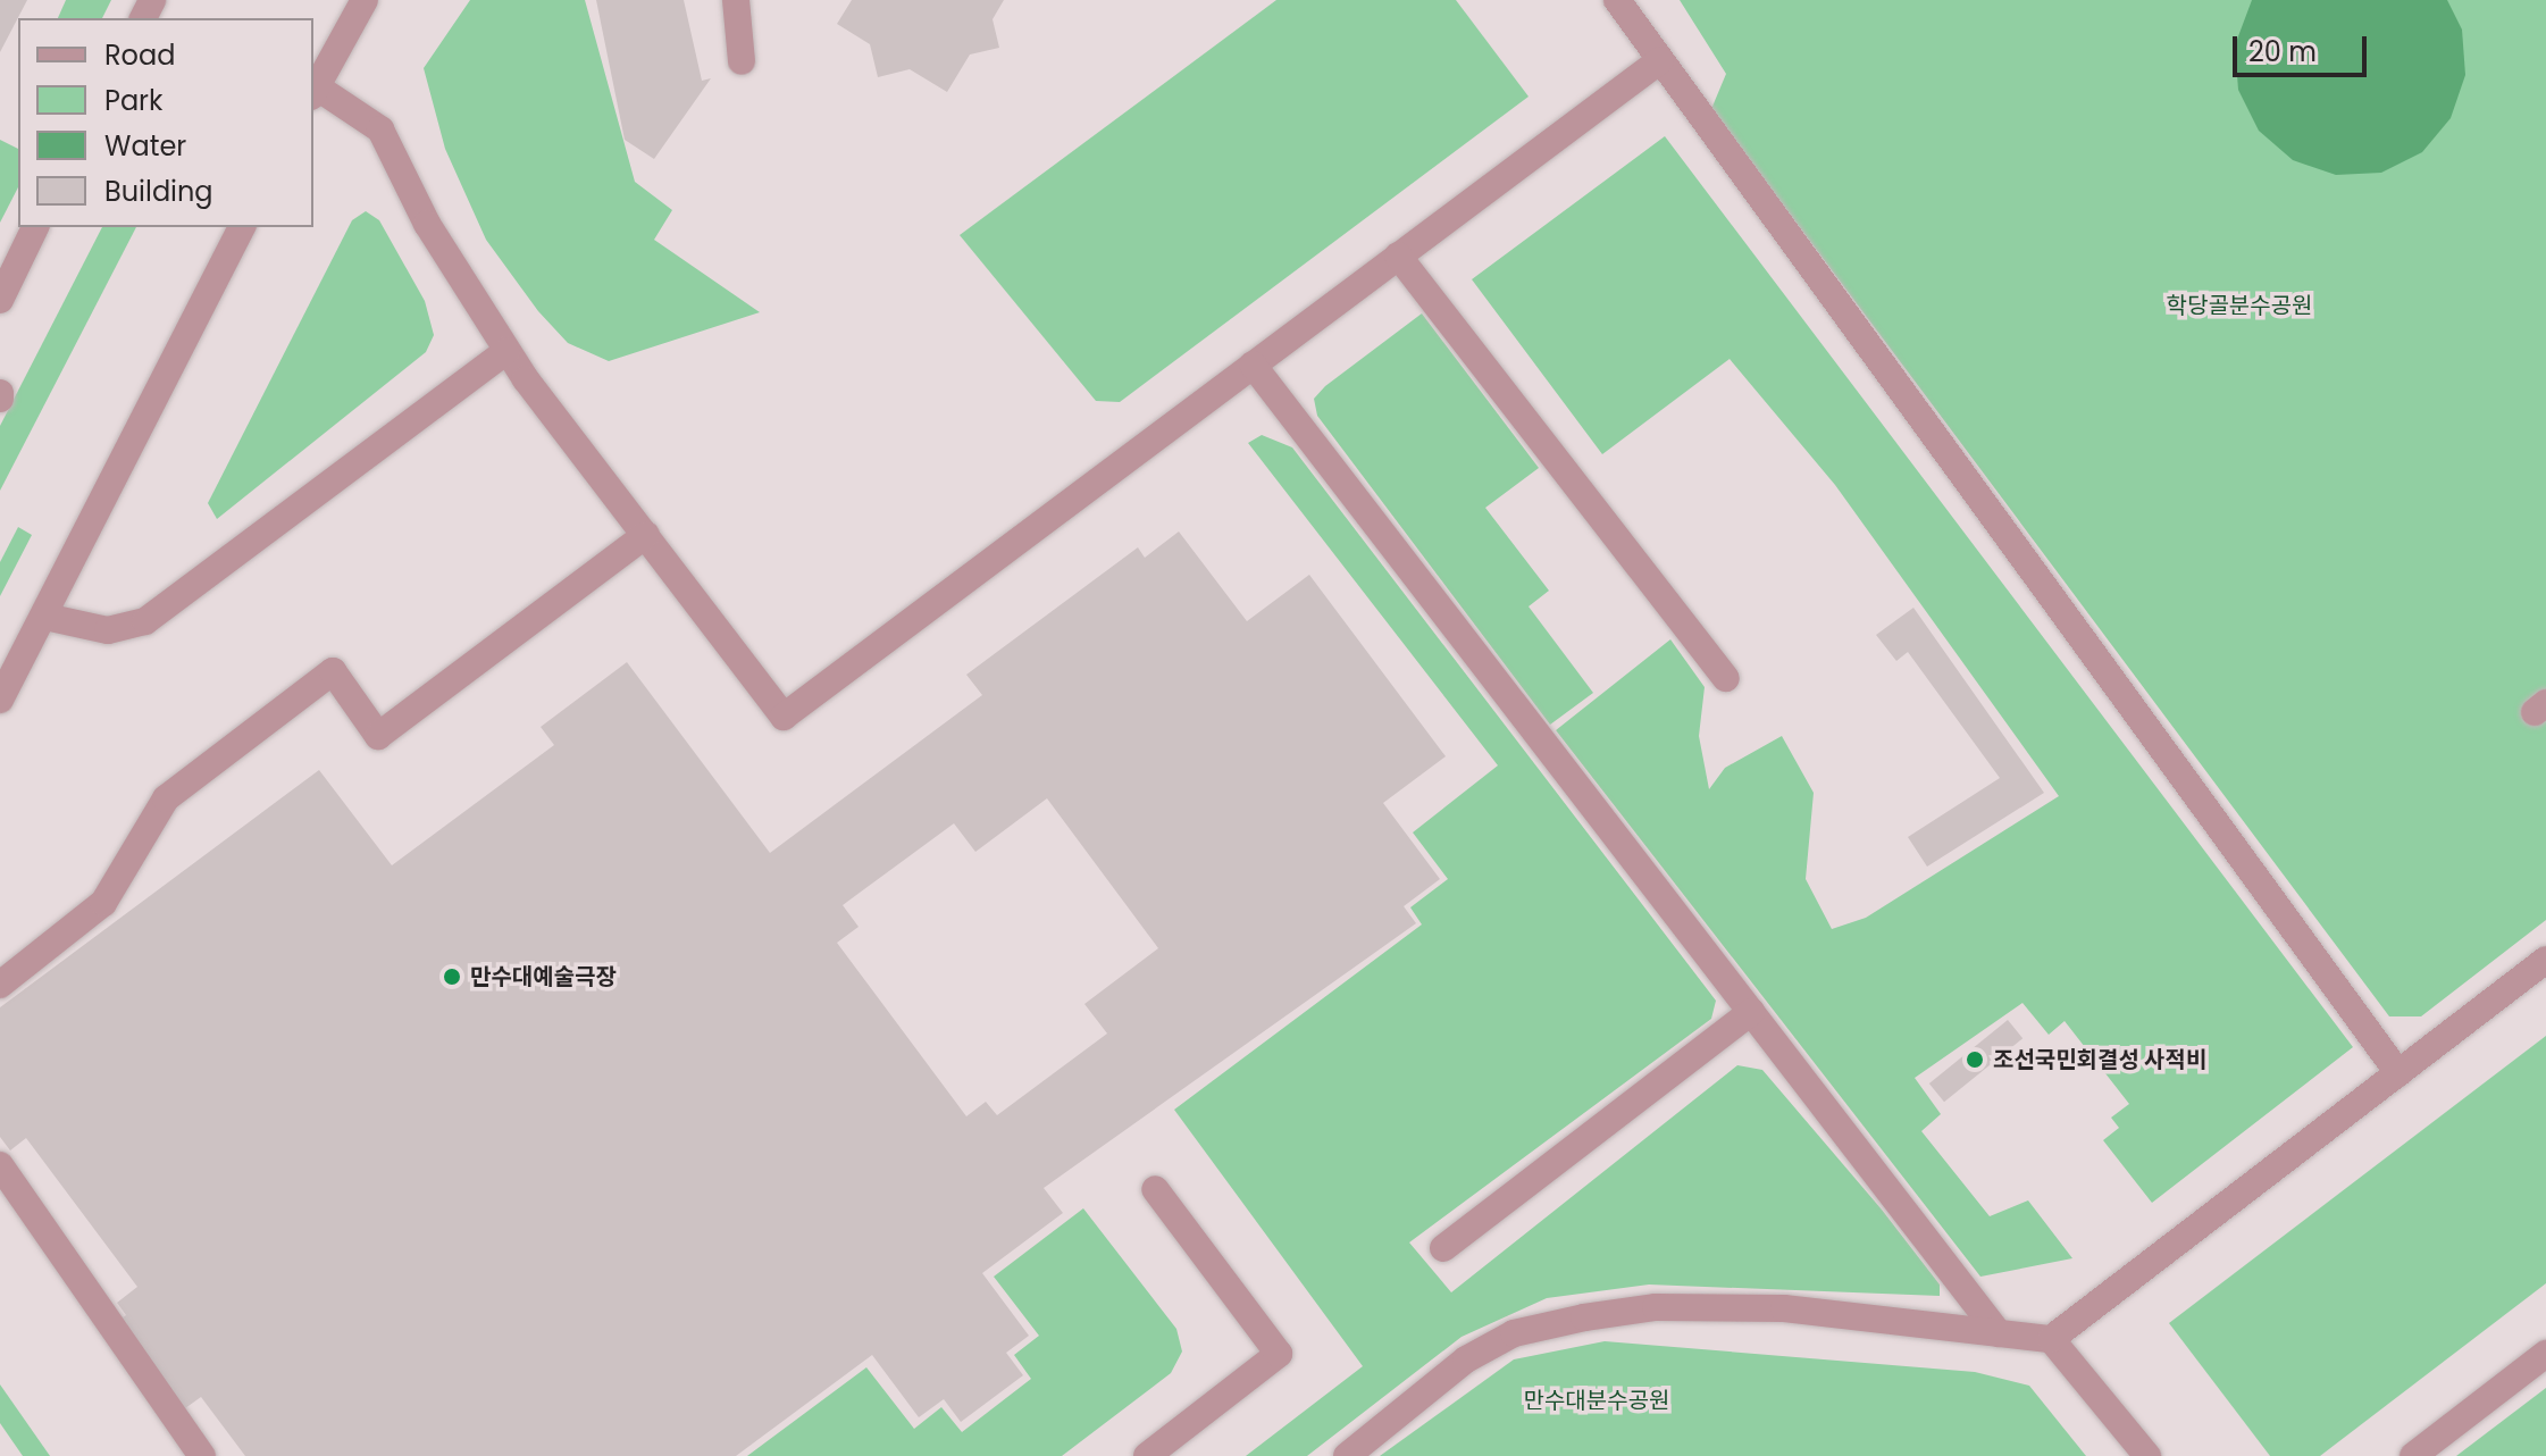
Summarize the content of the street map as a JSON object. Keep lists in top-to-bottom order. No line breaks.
{"parks":["학당골분수공원","만수대분수공원"],"places":["만수대예술극장","조선국민회결성 사적비"],"legend":["Road","Park","Water","Building"],"scale_bar":"20 m"}
